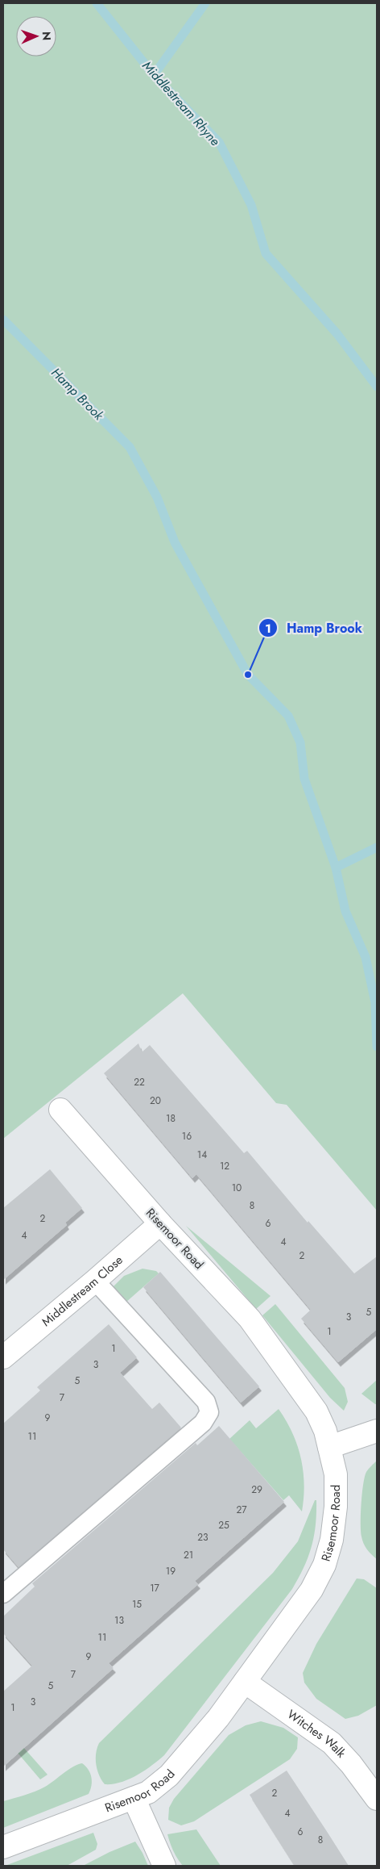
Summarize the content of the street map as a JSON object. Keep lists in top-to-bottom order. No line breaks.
{"streets":{"street":["Risemoor Road","Middlestream Close","Witches Walk"]},"crossings":[["Risemoor Road","Middlestream Close"],["Risemoor Road","Witches Walk"]],"water":["Middlestream Rhyne","Hamp Brook"],"places":["Hamp Brook"],"house_numbers":["22","20","18","16","14","12","10","8","2","6","4","4","2","5","3","1","1","3","5","7","9","11","29","27","25","23","21","19","17","15","13","11","9","7","5","3","1","2","4","6","8"],"north":"right"}
